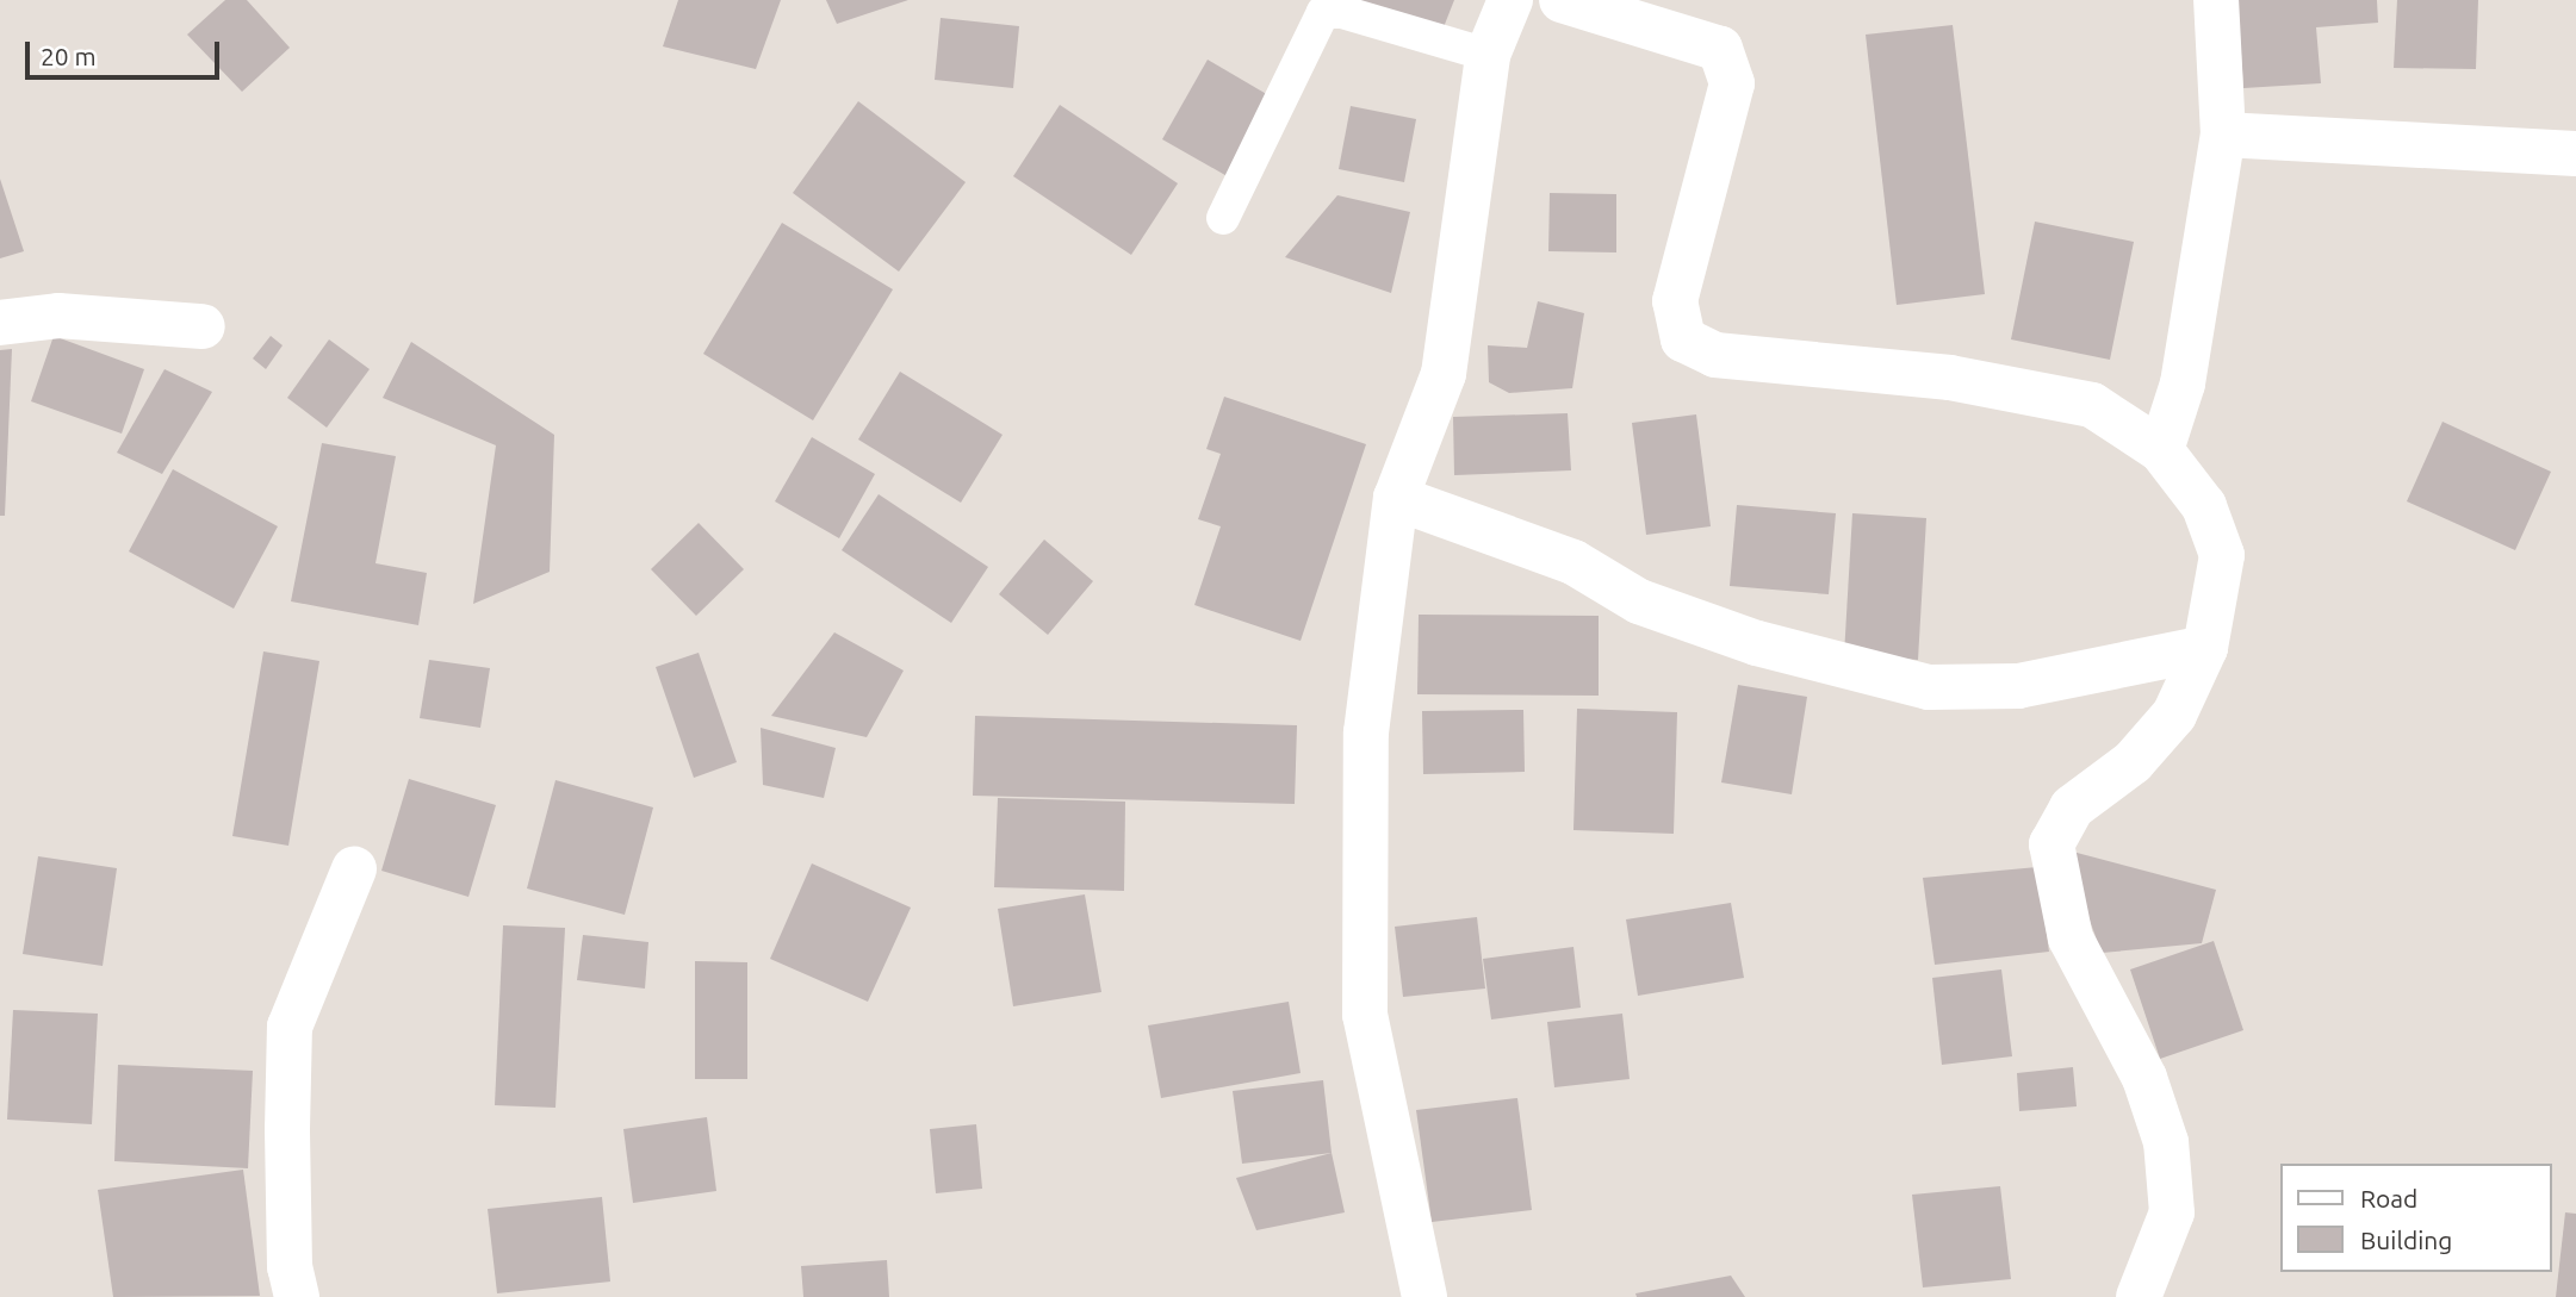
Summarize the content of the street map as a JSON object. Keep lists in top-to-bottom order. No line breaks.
{"legend":["Road","Building"],"scale_bar":"20 m"}
